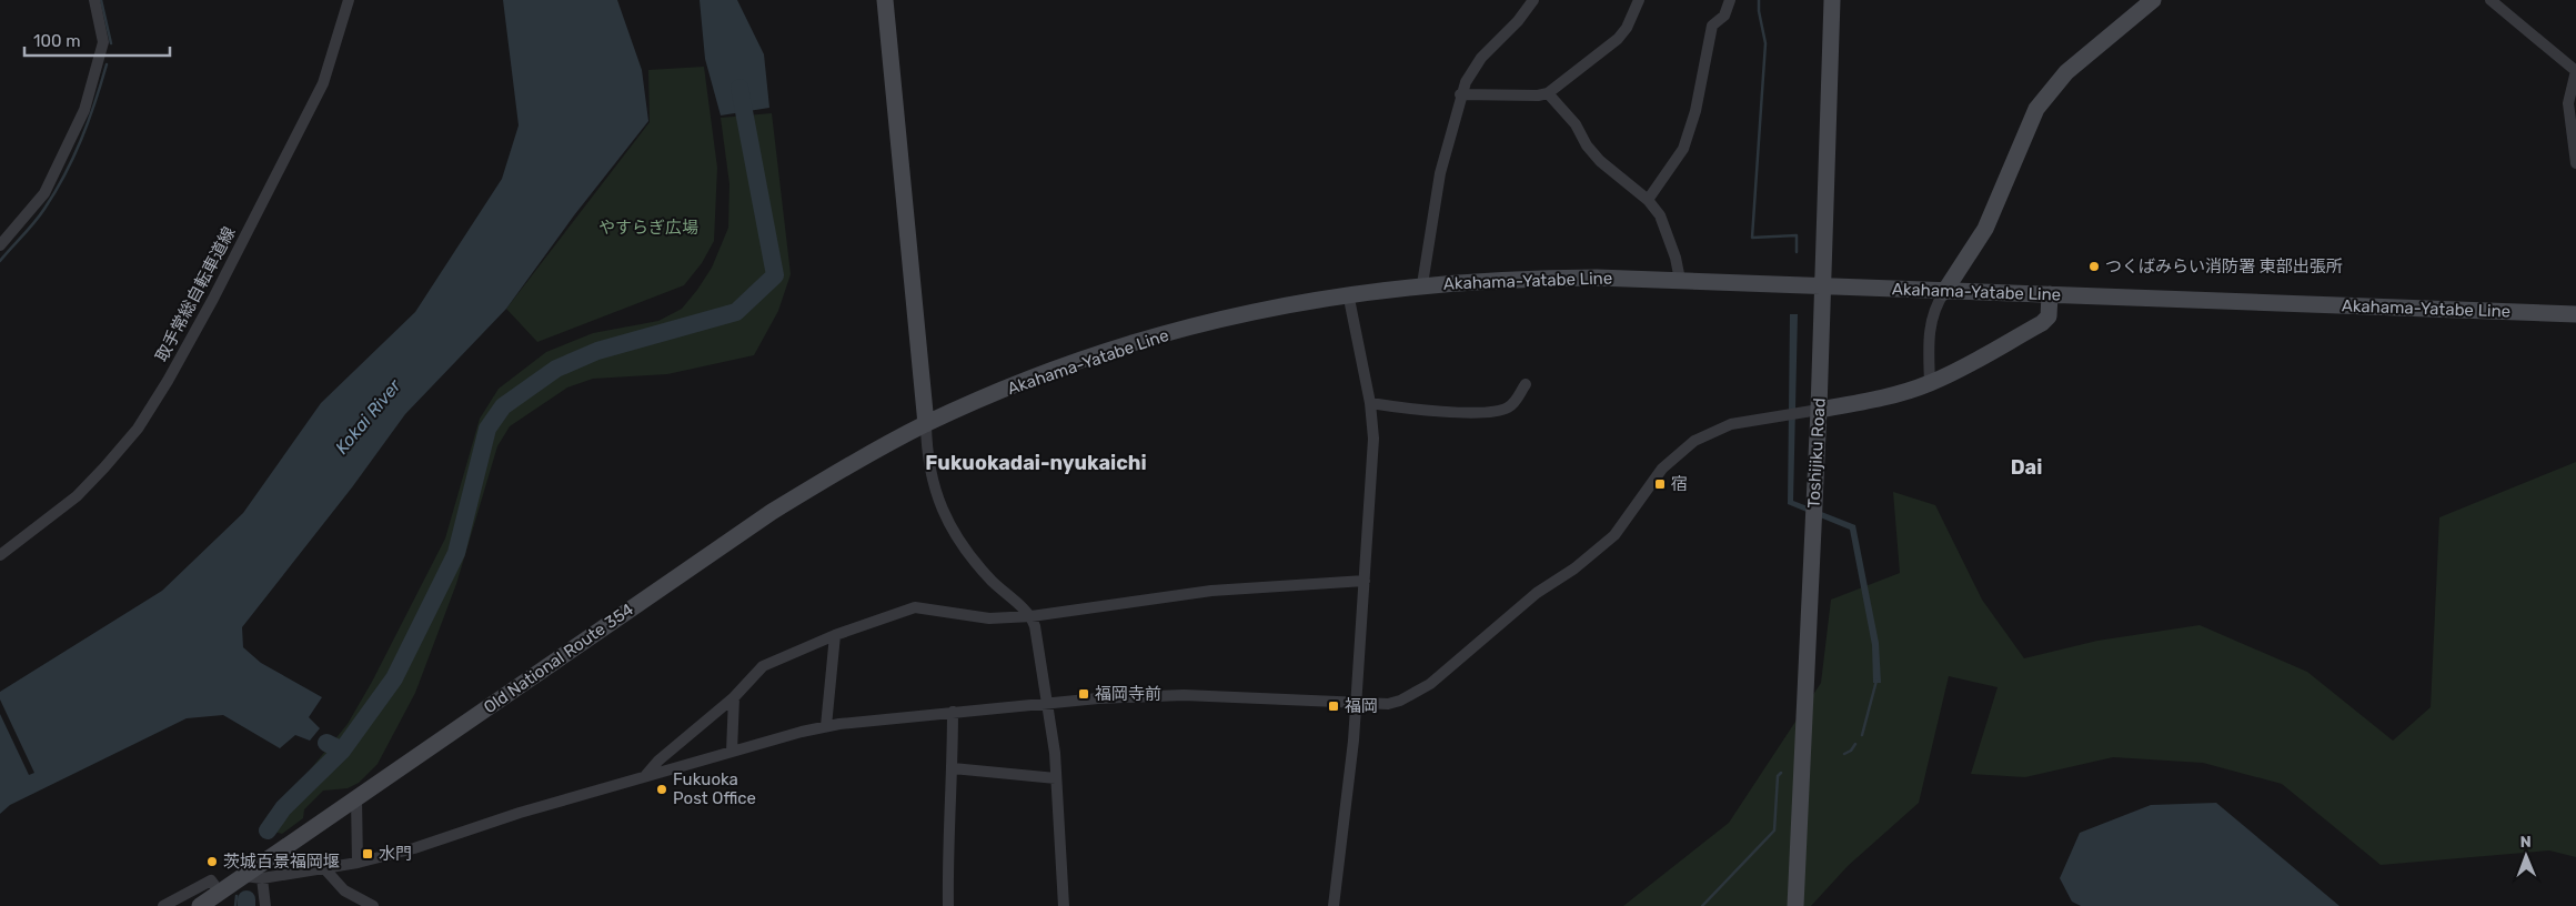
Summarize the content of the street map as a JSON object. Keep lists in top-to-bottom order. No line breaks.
{"streets":{"main road":["Akahama-Yatabe Line","Toshijiku Road","Old National Route 354"],"street":["取手常総自転車道線"]},"crossings":[["Akahama-Yatabe Line","Toshijiku Road"],["Akahama-Yatabe Line","Old National Route 354"]],"districts":["Fukuokadai-nyukaichi","Dai"],"water":["Kokai River"],"parks":["やすらぎ広場"],"places":{"other":["つくばみらい消防署 東部出張所","Fukuoka Post Office","茨城百景福岡堰"],"transit":["宿","福岡寺前","福岡","水門"]},"scale_bar":"100 m","north":"top"}
